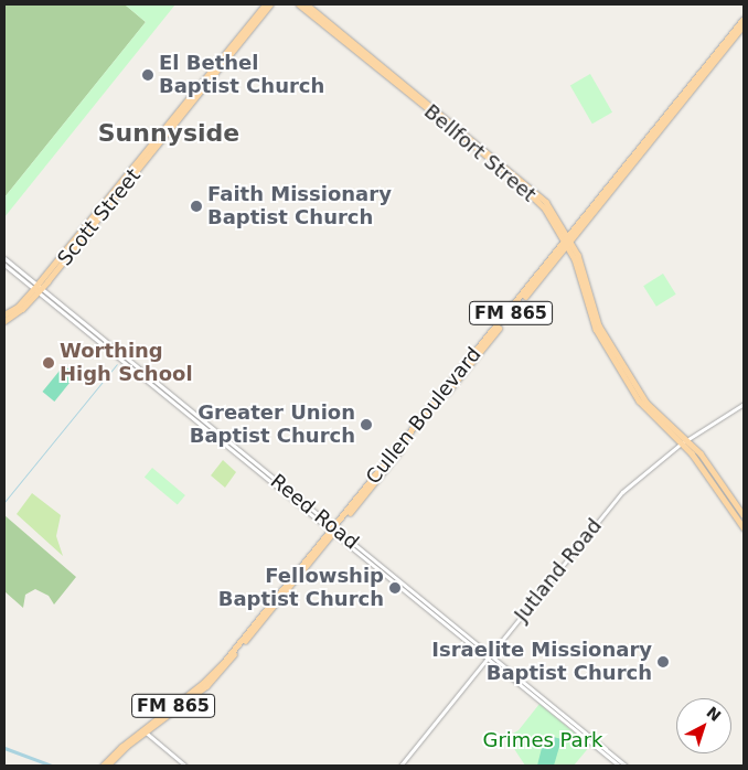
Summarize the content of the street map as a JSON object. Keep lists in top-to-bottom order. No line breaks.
{"streets":{"main road":["Bellfort Street","Scott Street","FM 865","Cullen Boulevard"],"street":["Reed Road","Jutland Road"]},"crossings":[["Bellfort Street","Cullen Boulevard"],["Bellfort Street","Jutland Road"],["Scott Street","Reed Road"],["Cullen Boulevard","Reed Road"],["Reed Road","Jutland Road"]],"districts":["Sunnyside"],"parks":["Grimes Park"],"places":["El Bethel Baptist Church","Faith Missionary Baptist Church","Worthing High School","Greater Union Baptist Church","Fellowship Baptist Church","Israelite Missionary Baptist Church"],"north":"top right"}
